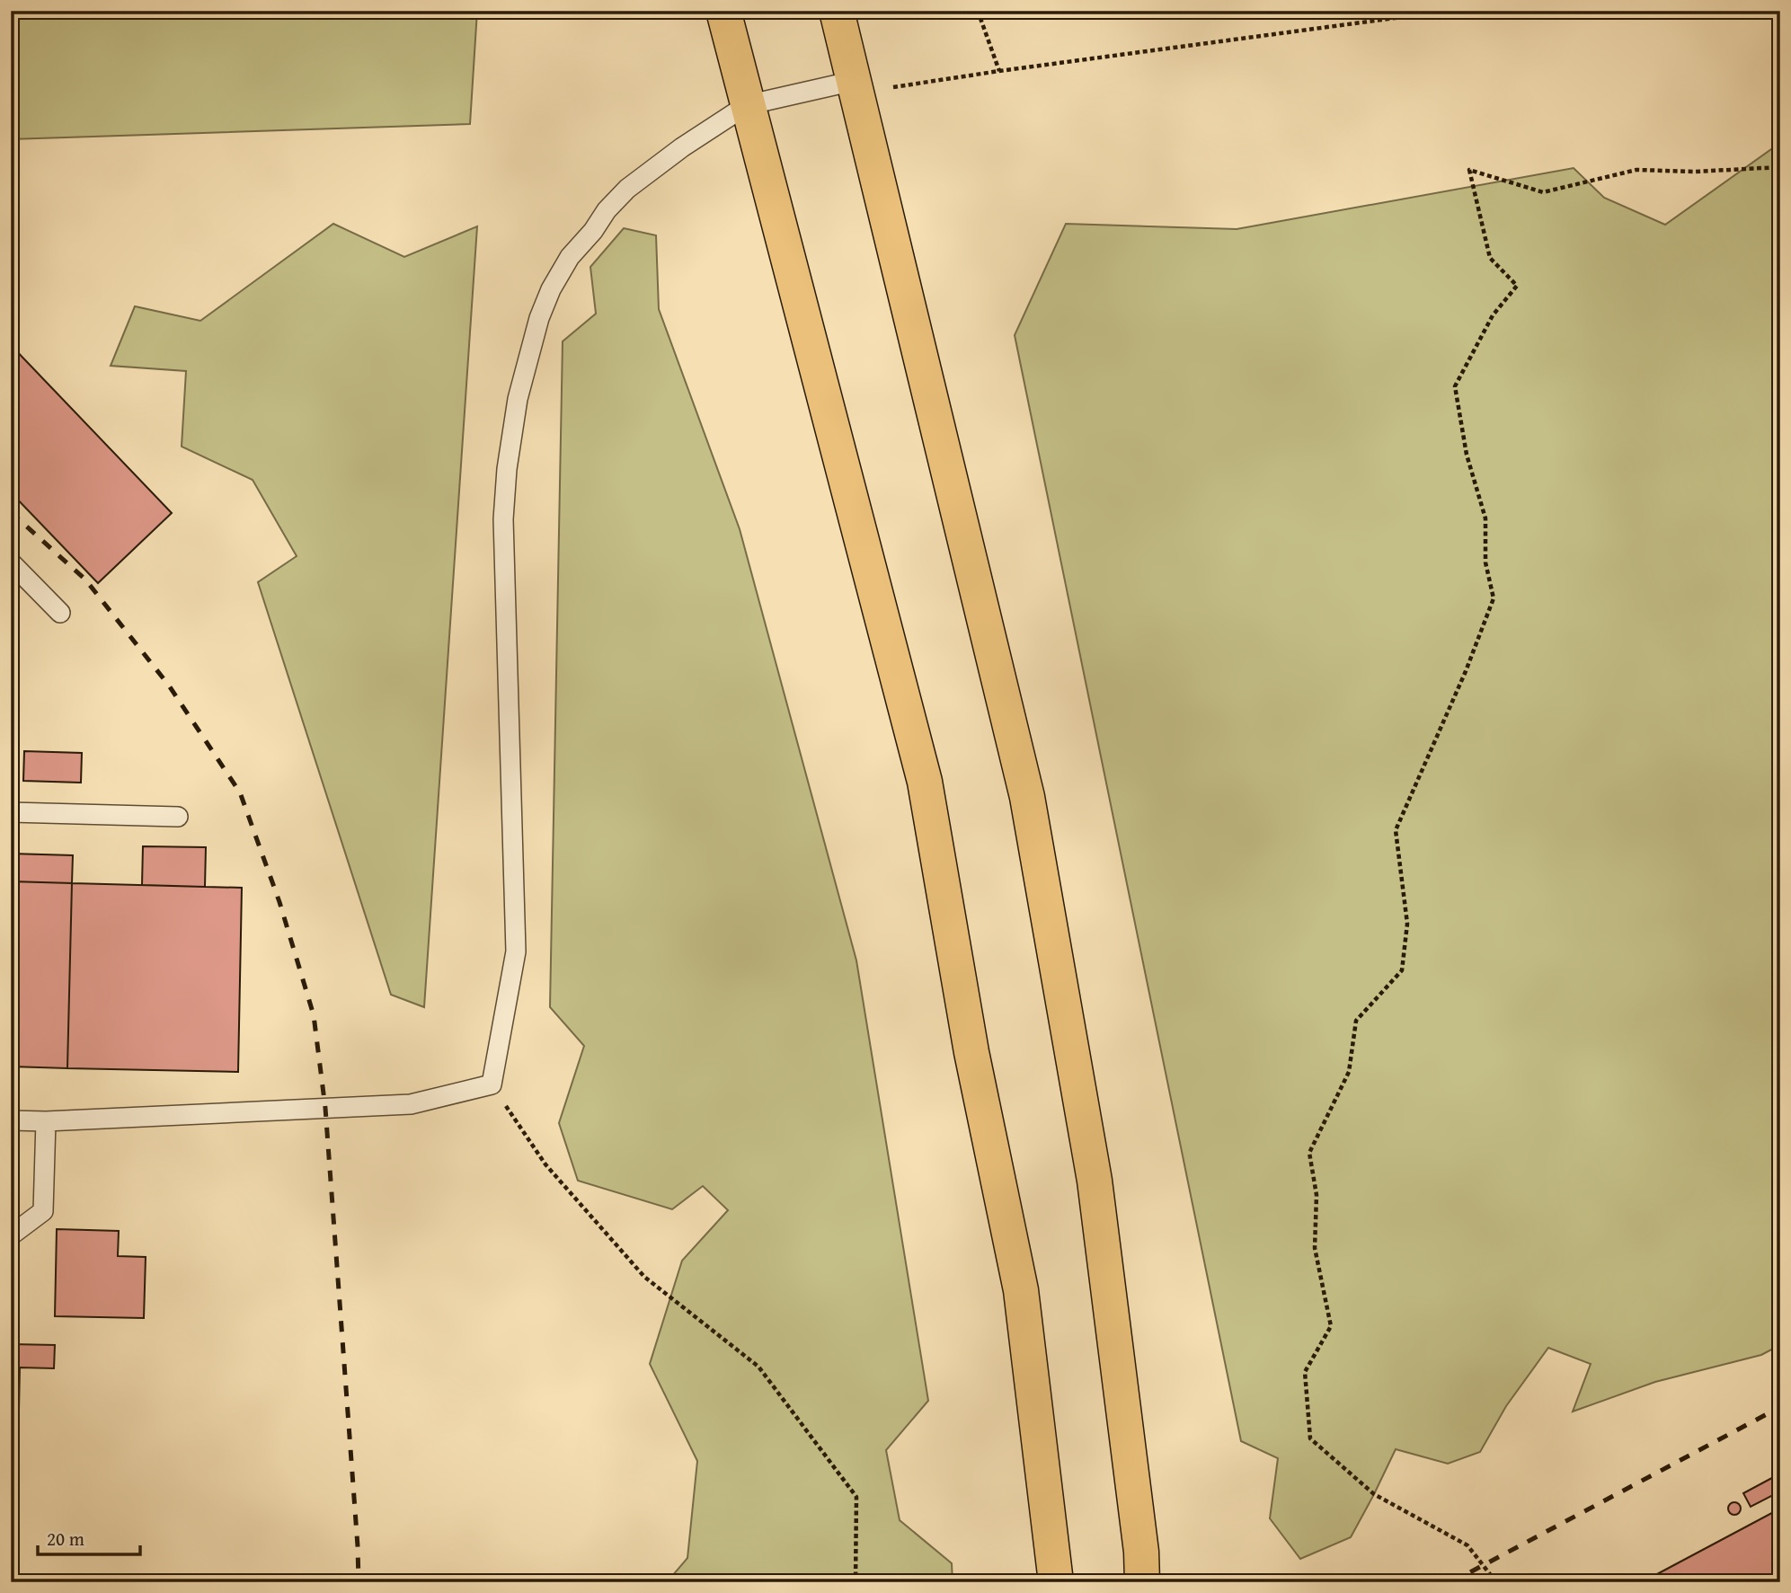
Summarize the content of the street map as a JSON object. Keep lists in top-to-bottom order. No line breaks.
{"scale_bar":"20 m"}
